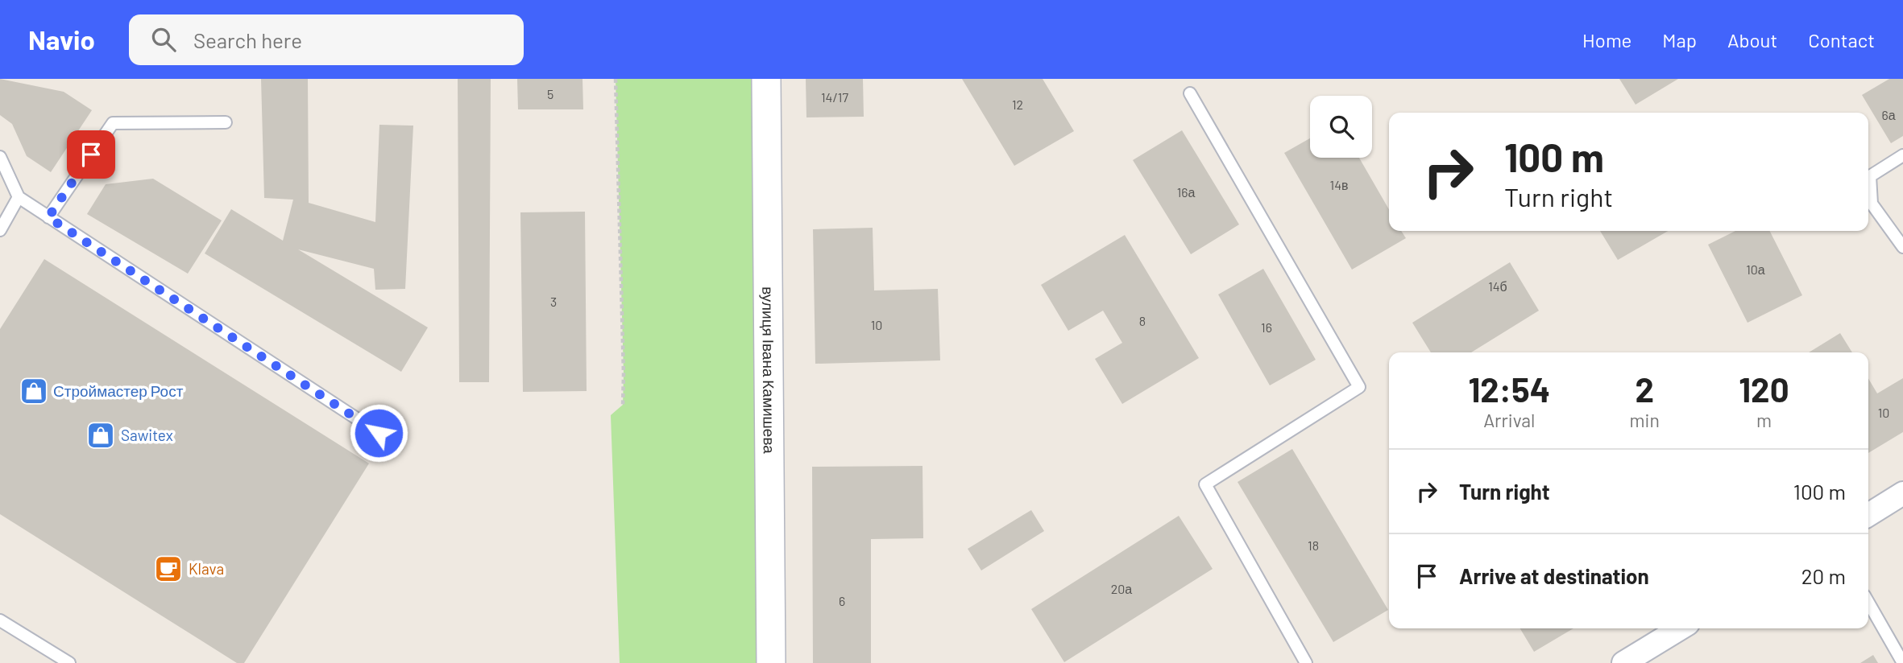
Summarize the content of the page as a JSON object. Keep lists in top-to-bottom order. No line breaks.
{"streets":{"street":["вулиця Івана Камишева"]},"places":{"shop":["Строймастер Рост","Sawitex"],"cafe":["Klava"]},"house_numbers":["5","14/17","12","6а","14в","16а","10а","14б","3","8","10","16","10","18","20а","6"],"page":{"header":"Navio","search":"Search here","nav":["Home","Map","About","Contact"],"turn":["100 m","Turn right"],"eta":["12:54","Arrival","2","min","120","m"],"list":[{"name":"Turn right","value":"100 m"},{"name":"Arrive at destination","value":"20 m"}]}}
